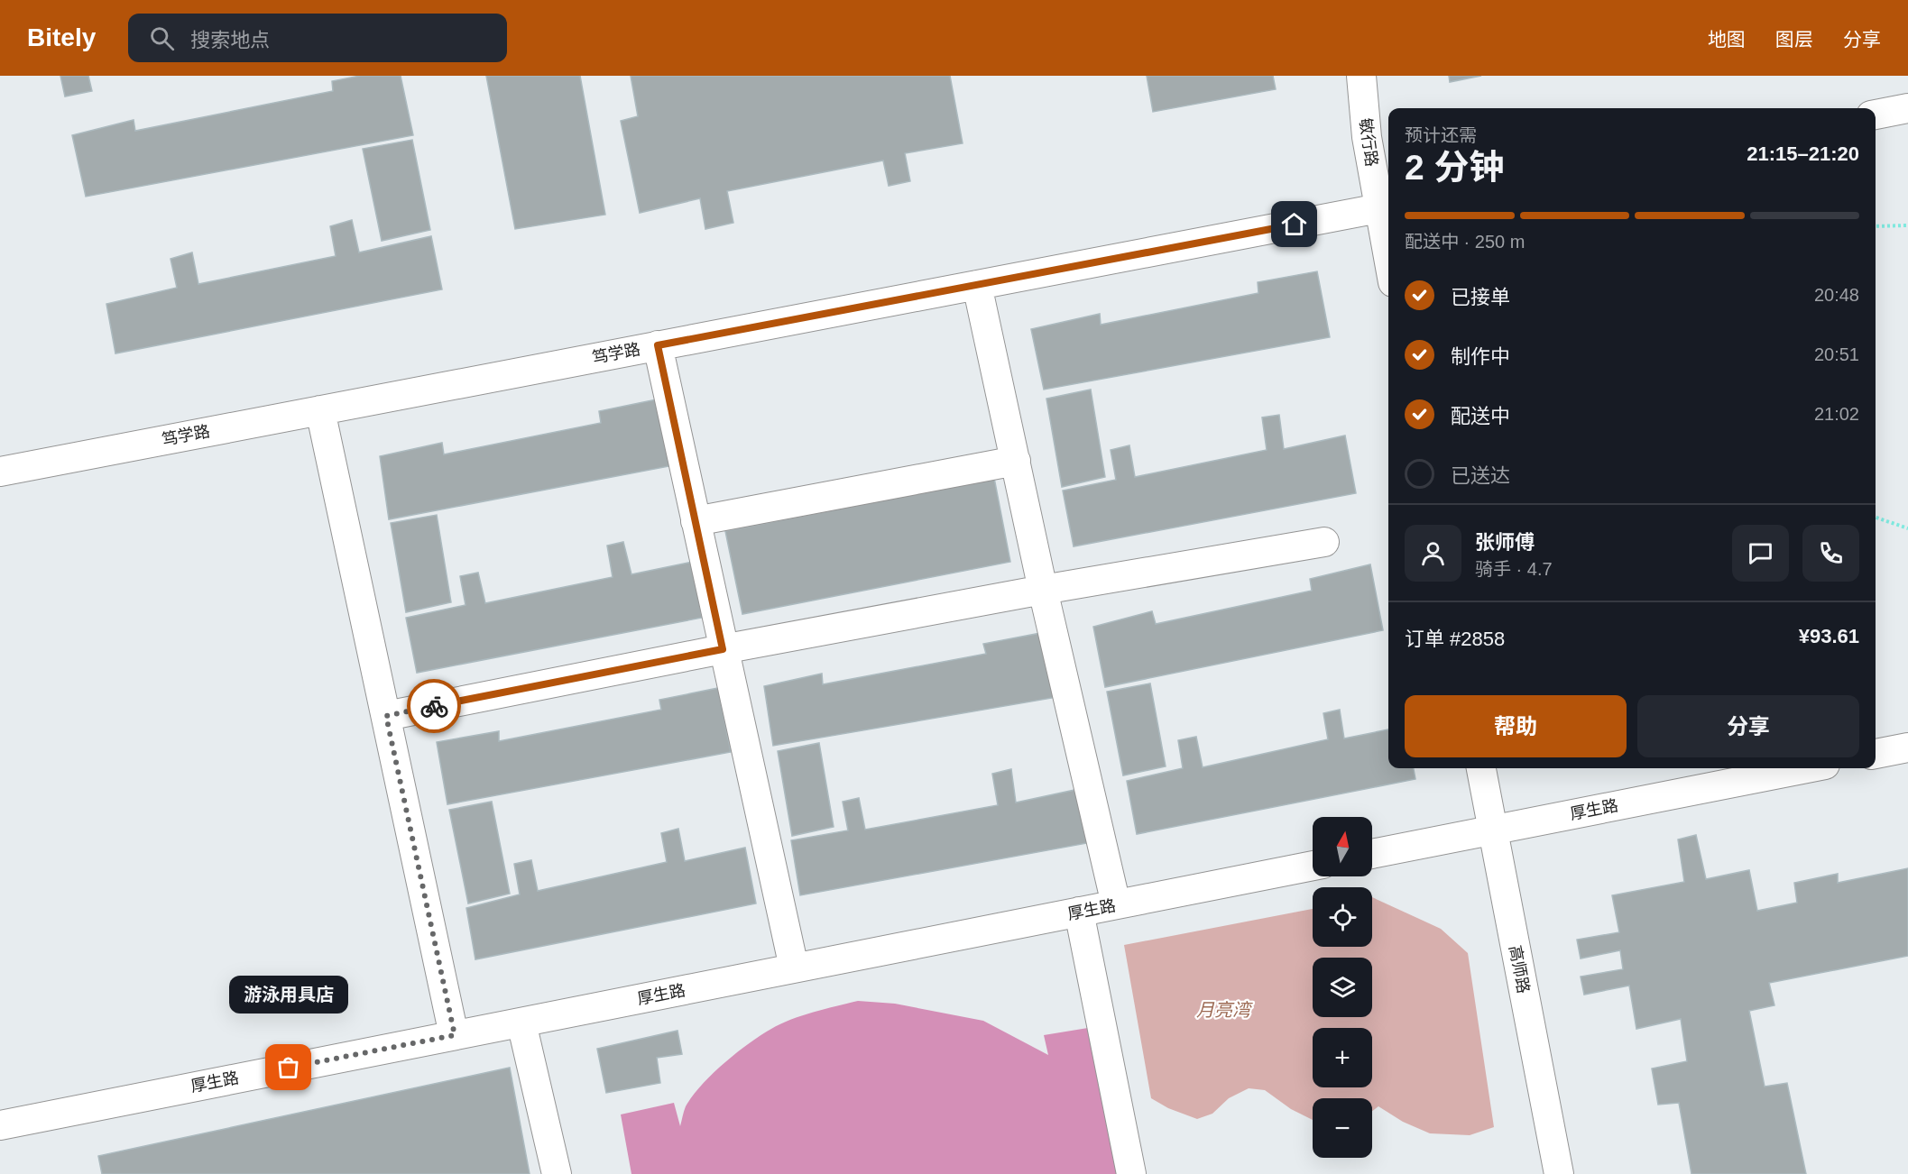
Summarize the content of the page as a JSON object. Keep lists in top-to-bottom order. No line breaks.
{"streets":{"street":["敏行路","笃学路","厚生路","高师路"]},"crossings":[["敏行路","笃学路"],["厚生路","高师路"]],"water":["月亮湾"],"places":["游泳用具店"],"north":"top","page":{"header":"Bitely","search":"搜索地点","nav":["地图","图层","分享"],"heading":["2 分钟","预计还需","21:15–21:20"],"panel":["张师傅","骑手 · 4.7","订单 #2858","¥93.61"],"bar":"配送中 · 250 m","list":[["已接单","20:48"],["制作中","20:51"],["配送中","21:02"],"已送达"],"buttons":["帮助","分享"],"map_buttons":["+","−"],"bubble":"游泳用具店"}}
